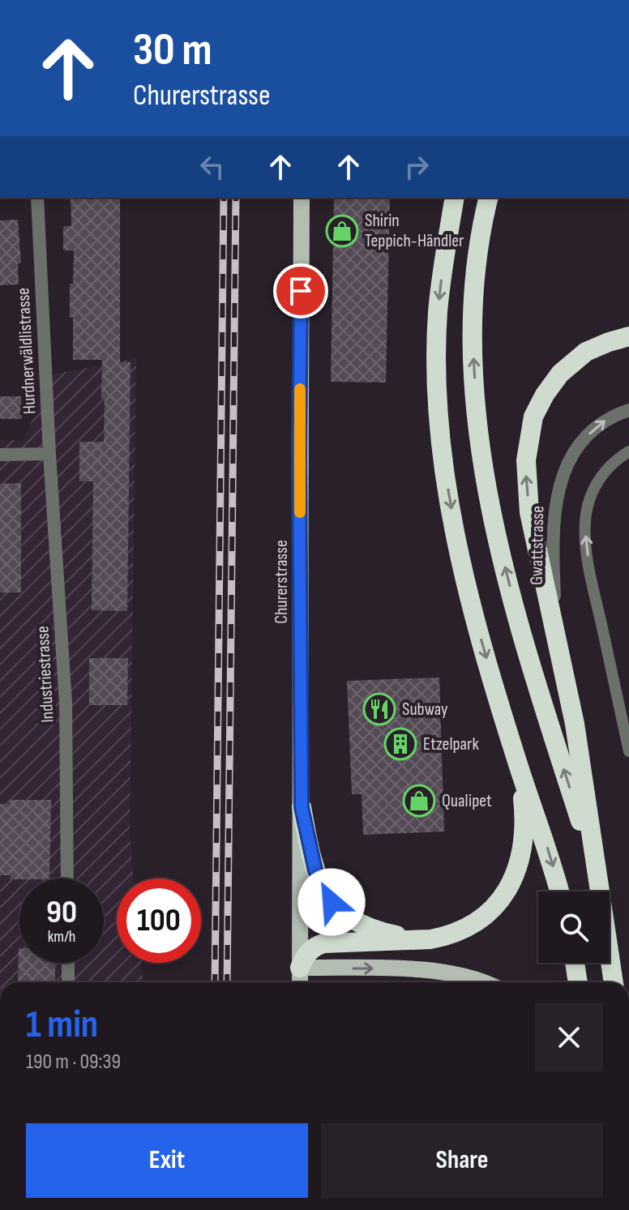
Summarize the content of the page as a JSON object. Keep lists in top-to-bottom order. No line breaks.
{"streets":{"main road":["Churerstrasse"],"street":["Hurdnerwäldlistrasse","Gwattstrasse","Industriestrasse"]},"crossings":[["Hurdnerwäldlistrasse","Industriestrasse"]],"one_way":["Gwattstrasse"],"places":{"shop":["Shirin Teppich-Händler","Qualipet"],"restaurant":["Subway"],"building":["Etzelpark"]},"page":{"turn":["30 m","Churerstrasse"],"speed":"90 km/h","limit":"100","heading":["1 min","190 m · 09:39"],"buttons":["Exit","Share"]}}
